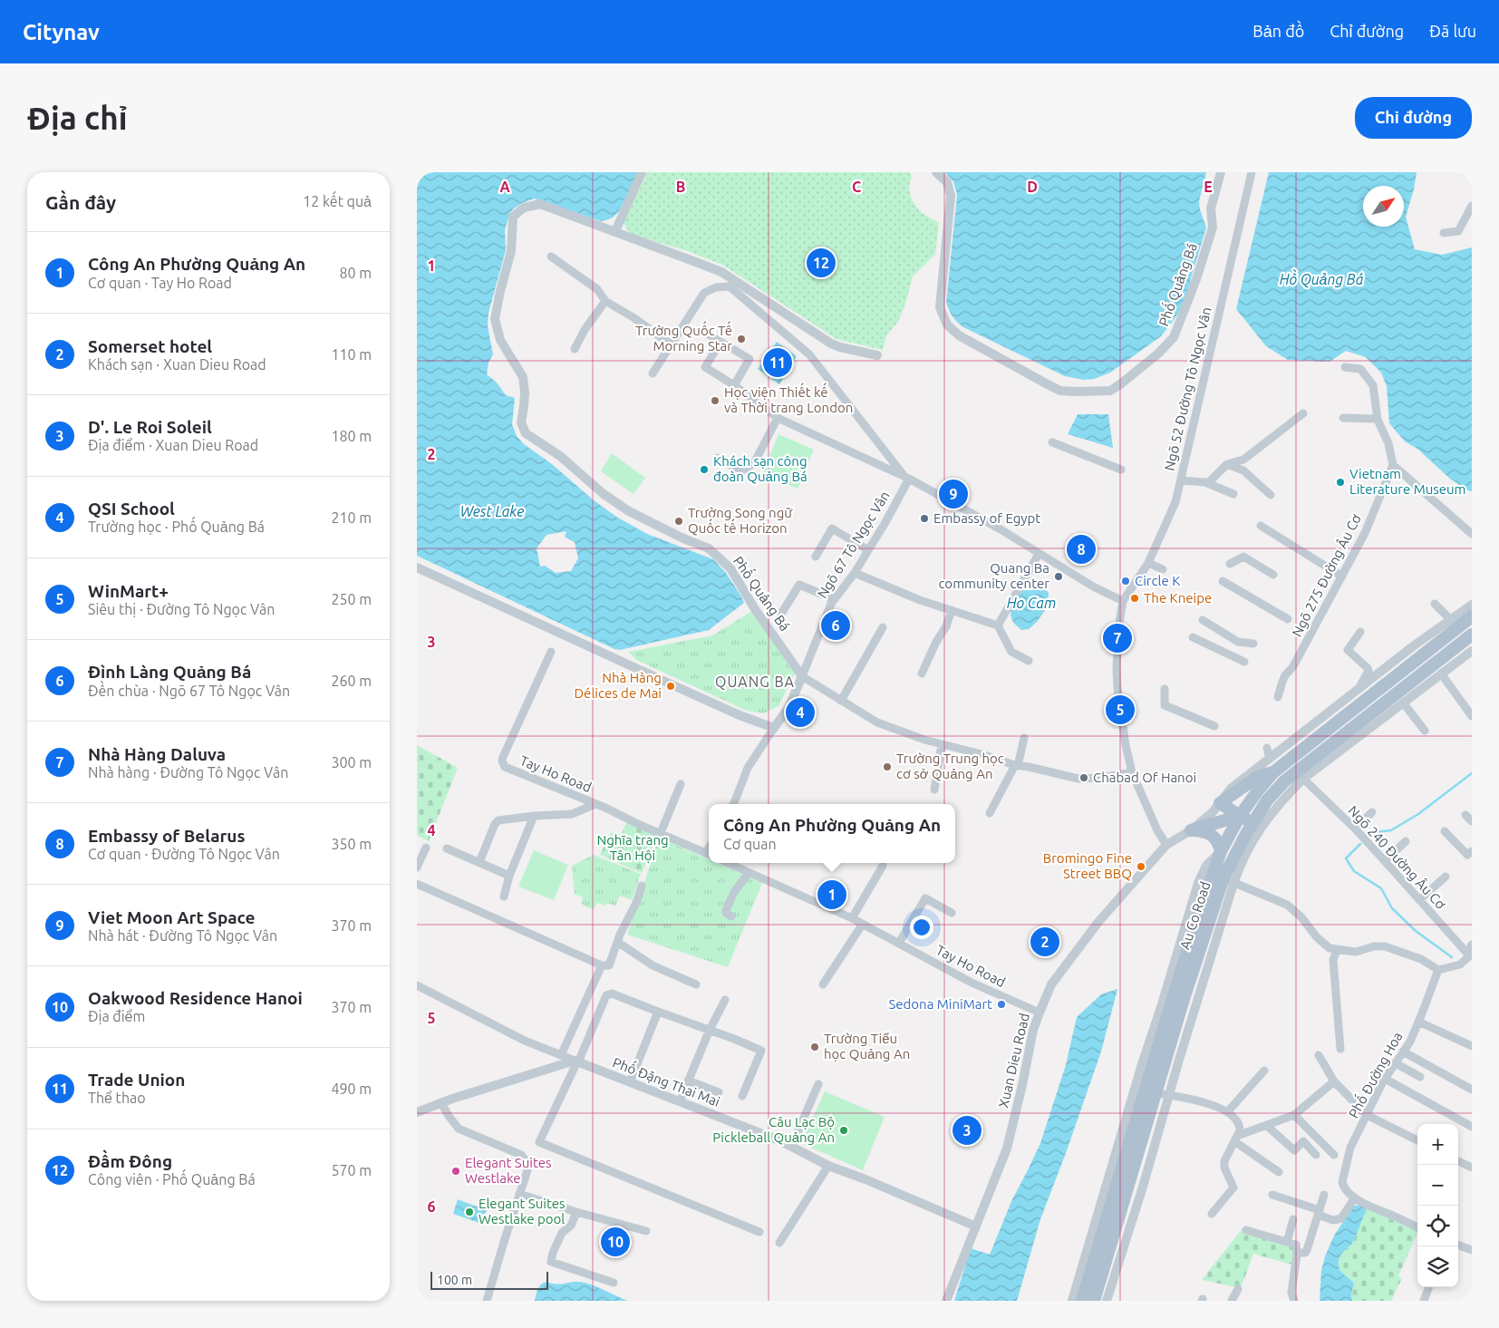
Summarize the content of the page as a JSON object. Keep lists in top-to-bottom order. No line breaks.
{"streets":{"main road":["Au Co Road"],"street":["Phố Quảng Bá","Ngõ 52 Đường Tô Ngọc Vân","Ngõ 67 Tô Ngọc Vân","Ngõ 275 Đường Âu Cơ","Tay Ho Road","Ngõ 240 Đường Âu Cơ","Xuan Dieu Road","Phố Đường Hoa","Phố Đặng Thai Mai"]},"crossings":[["Phố Quảng Bá","Ngõ 67 Tô Ngọc Vân"],["Tay Ho Road","Xuan Dieu Road"],["Ngõ 240 Đường Âu Cơ","Au Co Road"],["Xuan Dieu Road","Phố Đặng Thai Mai"]],"districts":["QUANG BA"],"water":["Hồ Quảng Bá","West Lake","Ho Cam"],"parks":["Nghĩa trang Tân Hội"],"places":["Trường Quốc Tế Morning Star","Học viện Thiết kế và Thời trang London","Khách sạn công đoàn Quảng Bá","Vietnam Literature Museum","Embassy of Egypt","Trường Song ngữ Quốc tế Horizon","Quang Ba community center","Circle K","The Kneipe","Nhà Hàng Délices de Mai","Trường Trung học cơ sở Quảng An","Chabad Of Hanoi","Bromingo Fine Street BBQ","Sedona MiniMart","Trường Tiểu học Quảng An","Câu Lạc Bộ Pickleball Quảng An","Elegant Suites Westlake","Elegant Suites Westlake pool"],"scale_bar":"100 m","north":"top right","page":{"header":"Citynav","nav":["Bản đồ","Chỉ đường","Đã lưu"],"buttons":"Chỉ đường","title":"Địa chỉ","heading":["Gần đây","12 kết quả"],"list":[{"mark":"1","name":"Công An Phường Quảng An","note":"Cơ quan · Tay Ho Road","value":"80 m"},{"mark":"2","name":"Somerset hotel","note":"Khách sạn · Xuan Dieu Road","value":"110 m"},{"mark":"3","name":"D'. Le Roi Soleil","note":"Địa điểm · Xuan Dieu Road","value":"180 m"},{"mark":"4","name":"QSI School","note":"Trường học · Phố Quảng Bá","value":"210 m"},{"mark":"5","name":"WinMart+","note":"Siêu thị · Đường Tô Ngọc Vân","value":"250 m"},{"mark":"6","name":"Đình Làng Quảng Bá","note":"Đền chùa · Ngõ 67 Tô Ngọc Vân","value":"260 m"},{"mark":"7","name":"Nhà Hàng Daluva","note":"Nhà hàng · Đường Tô Ngọc Vân","value":"300 m"},{"mark":"8","name":"Embassy of Belarus","note":"Cơ quan · Đường Tô Ngọc Vân","value":"350 m"},{"mark":"9","name":"Viet Moon Art Space","note":"Nhà hát · Đường Tô Ngọc Vân","value":"370 m"},{"mark":"10","name":"Oakwood Residence Hanoi","note":"Địa điểm","value":"370 m"},{"mark":"11","name":"Trade Union","note":"Thể thao","value":"490 m"},{"mark":"12","name":"Đầm Đông","note":"Công viên · Phố Quảng Bá","value":"570 m"}],"pins":["12","11","9","8","6","7","5","4","1","2","3","10"],"popup":["Công An Phường Quảng An","Cơ quan"],"map_buttons":["+","−"],"scale":"100 m"},"grid":{"columns":["A","B","C","D","E"],"rows":["1","2","3","4","5","6"]}}
